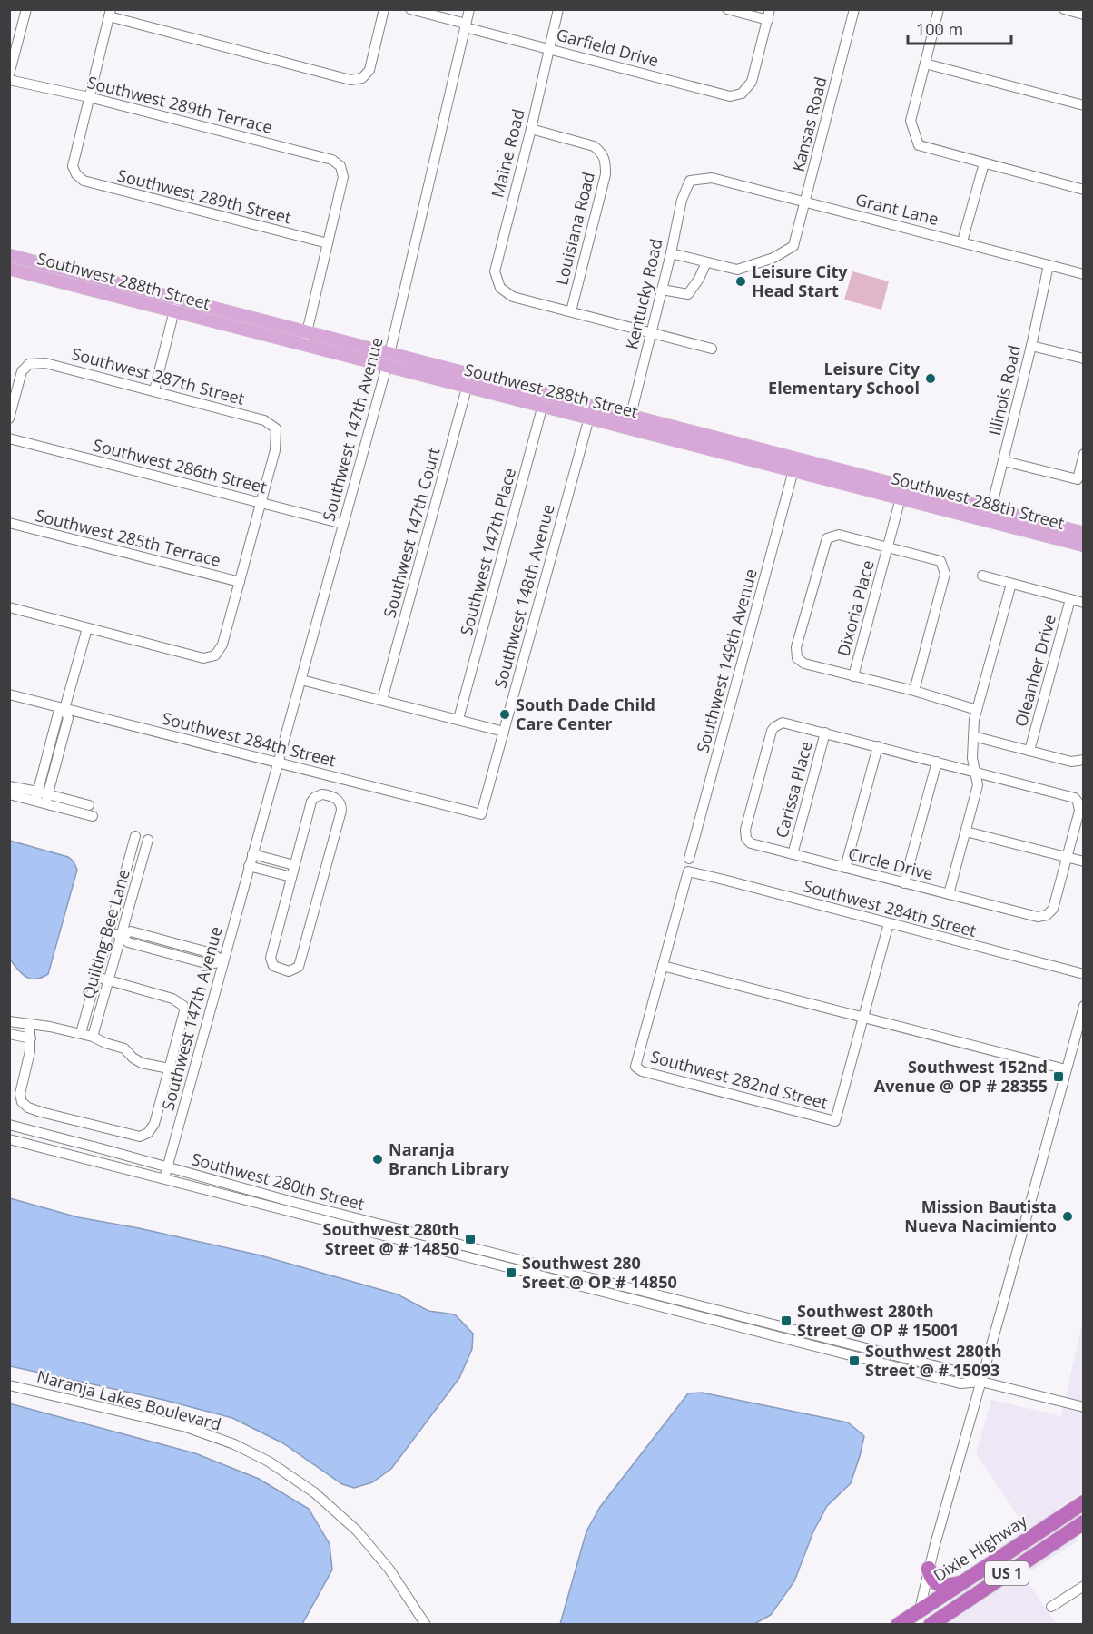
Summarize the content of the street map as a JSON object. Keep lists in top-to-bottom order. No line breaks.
{"streets":{"highway":["Dixie Highway","US 1"],"main road":["Southwest 288th Street"],"street":["Garfield Drive","Southwest 289th Terrace","Kansas Road","Maine Road","Southwest 289th Street","Grant Lane","Louisiana Road","Kentucky Road","Southwest 287th Street","Illinois Road","Southwest 147th Avenue","Southwest 286th Street","Southwest 147th Court","Southwest 285th Terrace","Southwest 147th Place","Southwest 148th Avenue","Dixoria Place","Southwest 149th Avenue","Oleanher Drive","Southwest 284th Street","Carissa Place","Circle Drive","Quilting Bee Lane","Southwest 282nd Street","Southwest 280th Street","Naranja Lakes Boulevard"]},"crossings":[["Garfield Drive","Maine Road"],["Garfield Drive","Southwest 147th Avenue"],["Southwest 289th Terrace","Southwest 289th Street"],["Kansas Road","Grant Lane"],["Maine Road","Louisiana Road"],["Grant Lane","Kentucky Road"],["Grant Lane","Illinois Road"],["Southwest 288th Street","Kentucky Road"],["Southwest 288th Street","Illinois Road"],["Southwest 288th Street","Southwest 147th Avenue"],["Southwest 288th Street","Southwest 147th Court"],["Southwest 288th Street","Southwest 147th Place"],["Southwest 288th Street","Southwest 148th Avenue"],["Southwest 288th Street","Dixoria Place"],["Southwest 288th Street","Southwest 149th Avenue"],["Southwest 287th Street","Southwest 286th Street"],["Southwest 147th Avenue","Southwest 286th Street"],["Southwest 147th Avenue","Southwest 284th Street"],["Southwest 147th Avenue","Southwest 280th Street"],["Southwest 148th Avenue","Southwest 284th Street"],["Southwest 284th Street","Southwest 282nd Street"],["Carissa Place","Circle Drive"]],"places":{"other":["Leisure City Head Start","Leisure City Elementary School","South Dade Child Care Center","Naranja Branch Library","Mission Bautista Nueva Nacimiento"],"transit":["Southwest 152nd Avenue @ OP # 28355","Southwest 280th Street @ # 14850","Southwest 280 Sreet @ OP # 14850","Southwest 280th Street @ OP # 15001","Southwest 280th Street @ # 15093"]},"scale_bar":"100 m"}
